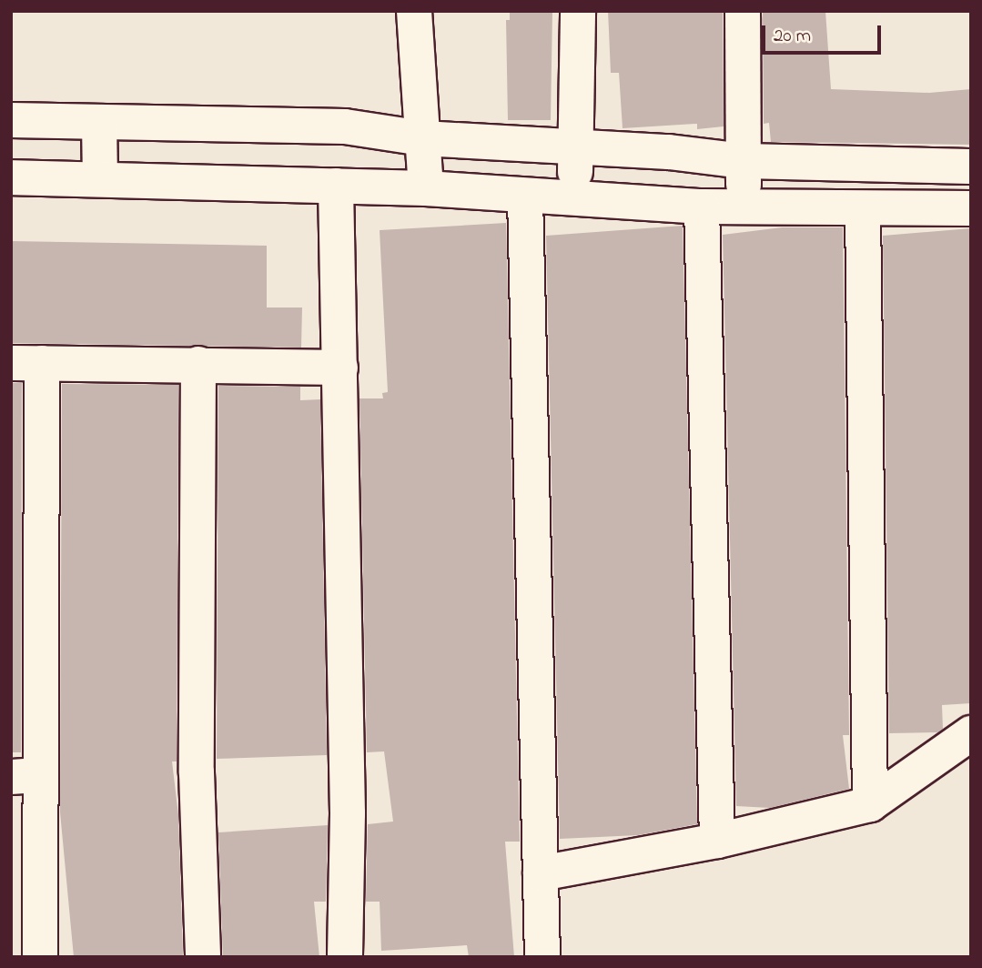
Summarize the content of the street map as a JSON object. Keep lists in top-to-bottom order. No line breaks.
{"scale_bar":"20 m"}
